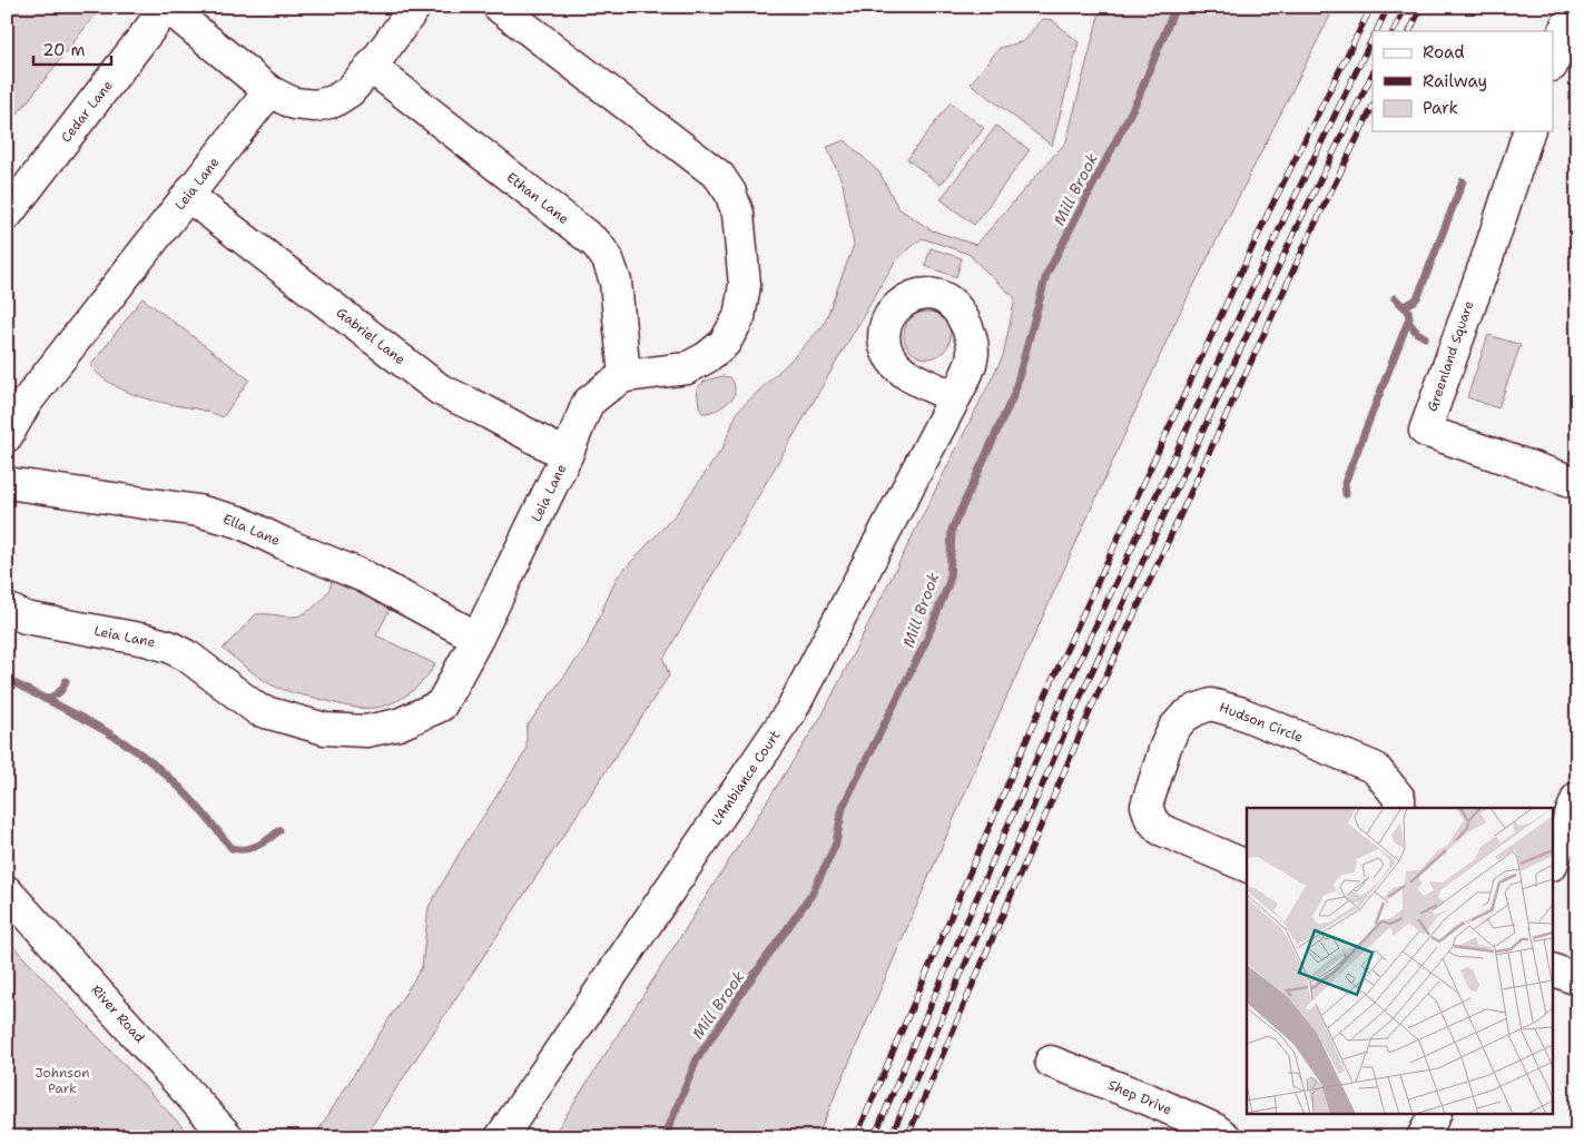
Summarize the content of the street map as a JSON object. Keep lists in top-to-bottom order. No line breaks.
{"streets":{"street":["Cedar Lane","Leia Lane","Ethan Lane","Gabriel Lane","Greenland Square","Ella Lane","Hudson Circle","L'Ambiance Court","River Road","Shep Drive"]},"crossings":[["Leia Lane","Ethan Lane"],["Leia Lane","Gabriel Lane"],["Leia Lane","Ella Lane"]],"water":["Mill Brook"],"parks":["Johnson Park"],"legend":["Road","Railway","Park"],"scale_bar":"20 m"}
